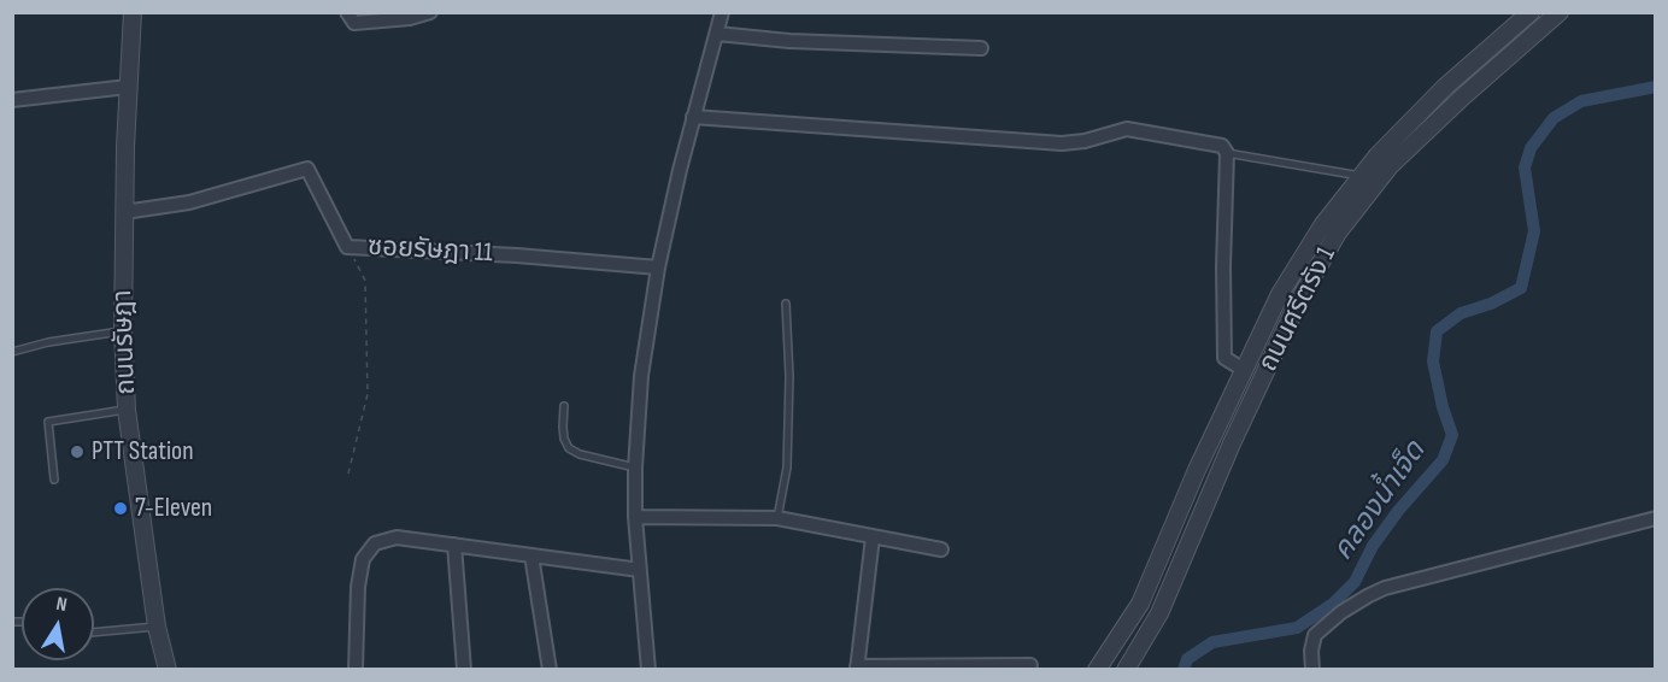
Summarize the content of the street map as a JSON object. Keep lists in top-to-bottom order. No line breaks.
{"streets":{"street":["ซอยรัษฎา 11","ถนนศรีตรัง 1","ถนนรัษฎา"]},"crossings":[["ซอยรัษฎา 11","ถนนรัษฎา"]],"water":["คลองน้ำเจ็ด"],"places":["PTT Station","7-Eleven"],"north":"top"}
